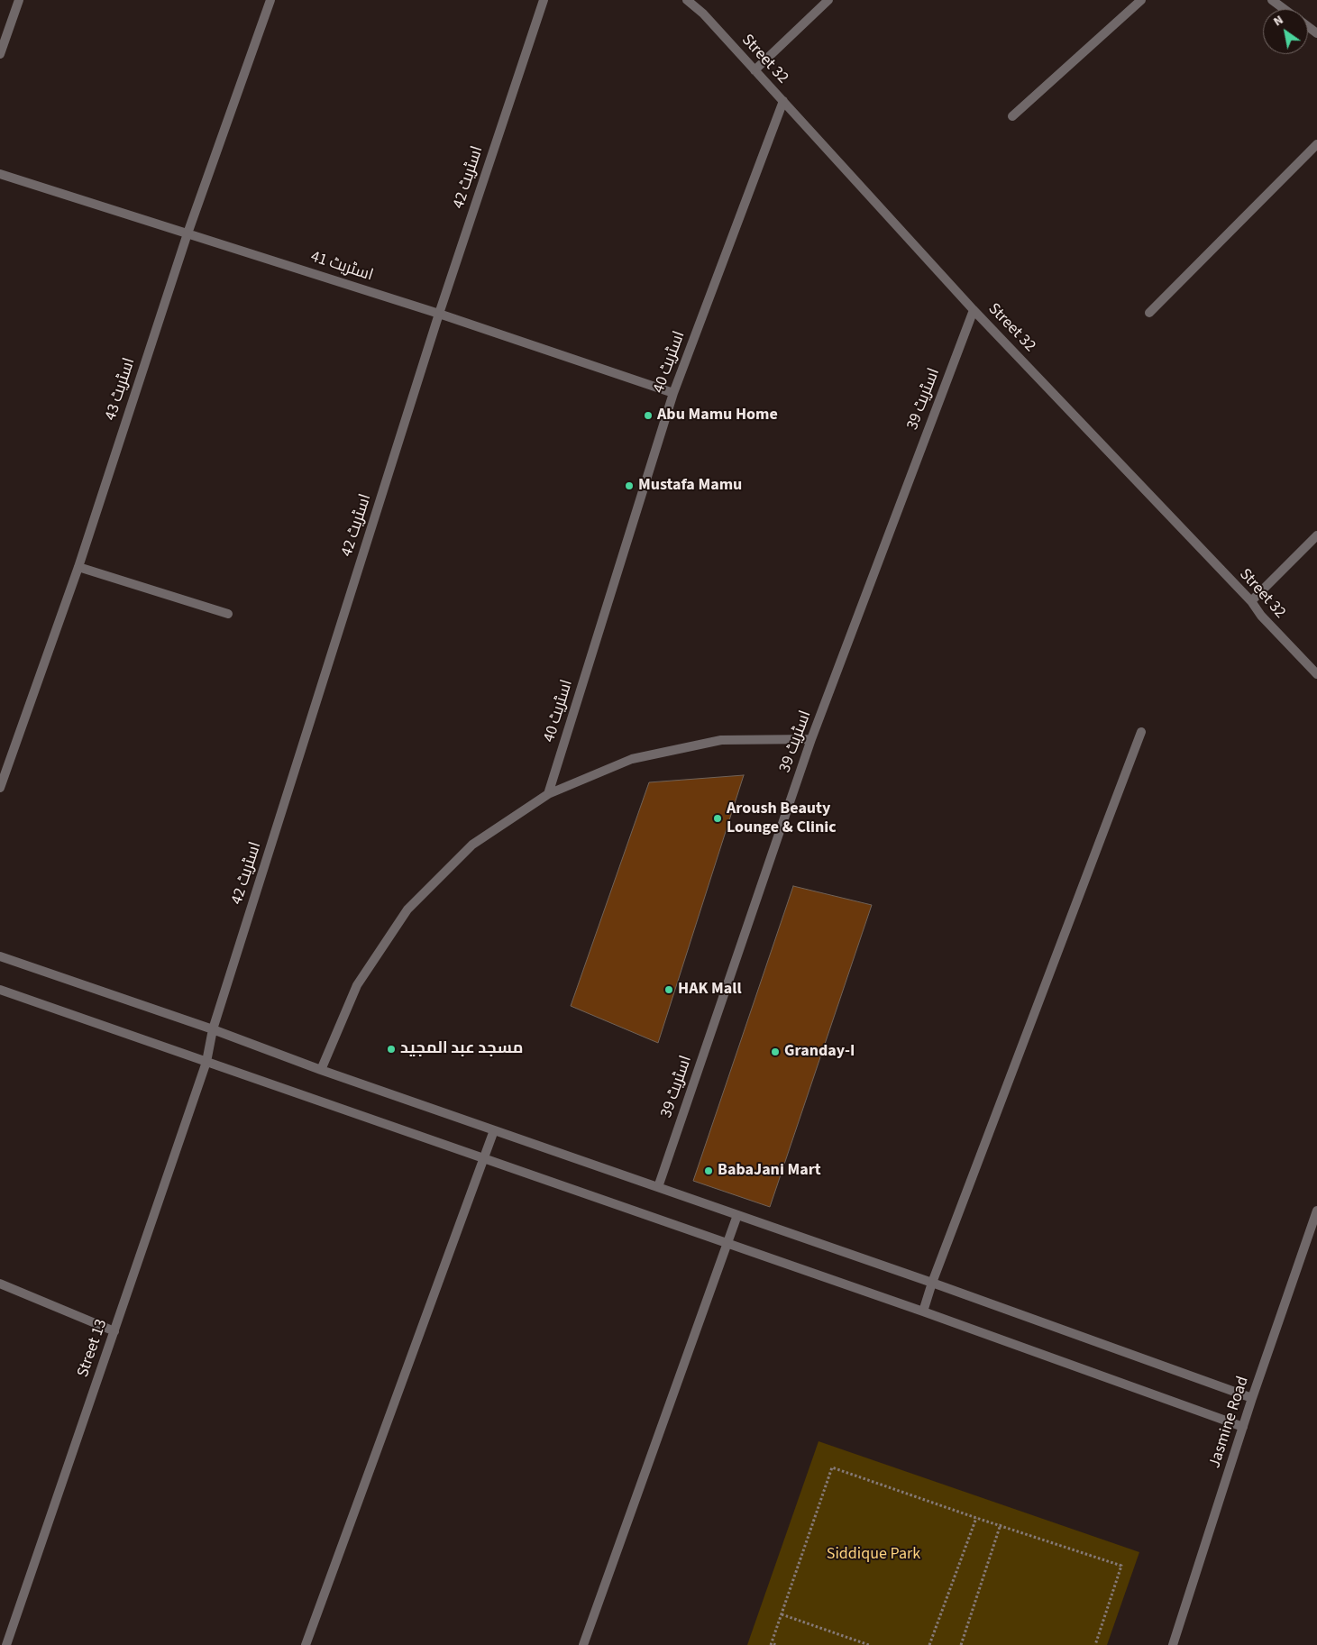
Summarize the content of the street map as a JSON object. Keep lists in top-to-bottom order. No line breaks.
{"streets":{"street":["Street 32","اسٹریٹ 42","اسٹریٹ 41","اسٹریٹ 40","اسٹریٹ 43","اسٹریٹ 39","Street 13","Jasmine Road"]},"crossings":[["Street 32","اسٹریٹ 40"],["Street 32","اسٹریٹ 39"],["اسٹریٹ 42","اسٹریٹ 41"],["اسٹریٹ 42","Street 13"],["اسٹریٹ 41","اسٹریٹ 40"],["اسٹریٹ 41","اسٹریٹ 43"]],"parks":["Siddique Park"],"places":["Abu Mamu Home","Mustafa Mamu","Aroush Beauty Lounge & Clinic","HAK Mall","مسجد عبد المجید","Granday-I","BabaJani Mart"],"north":"top left"}
